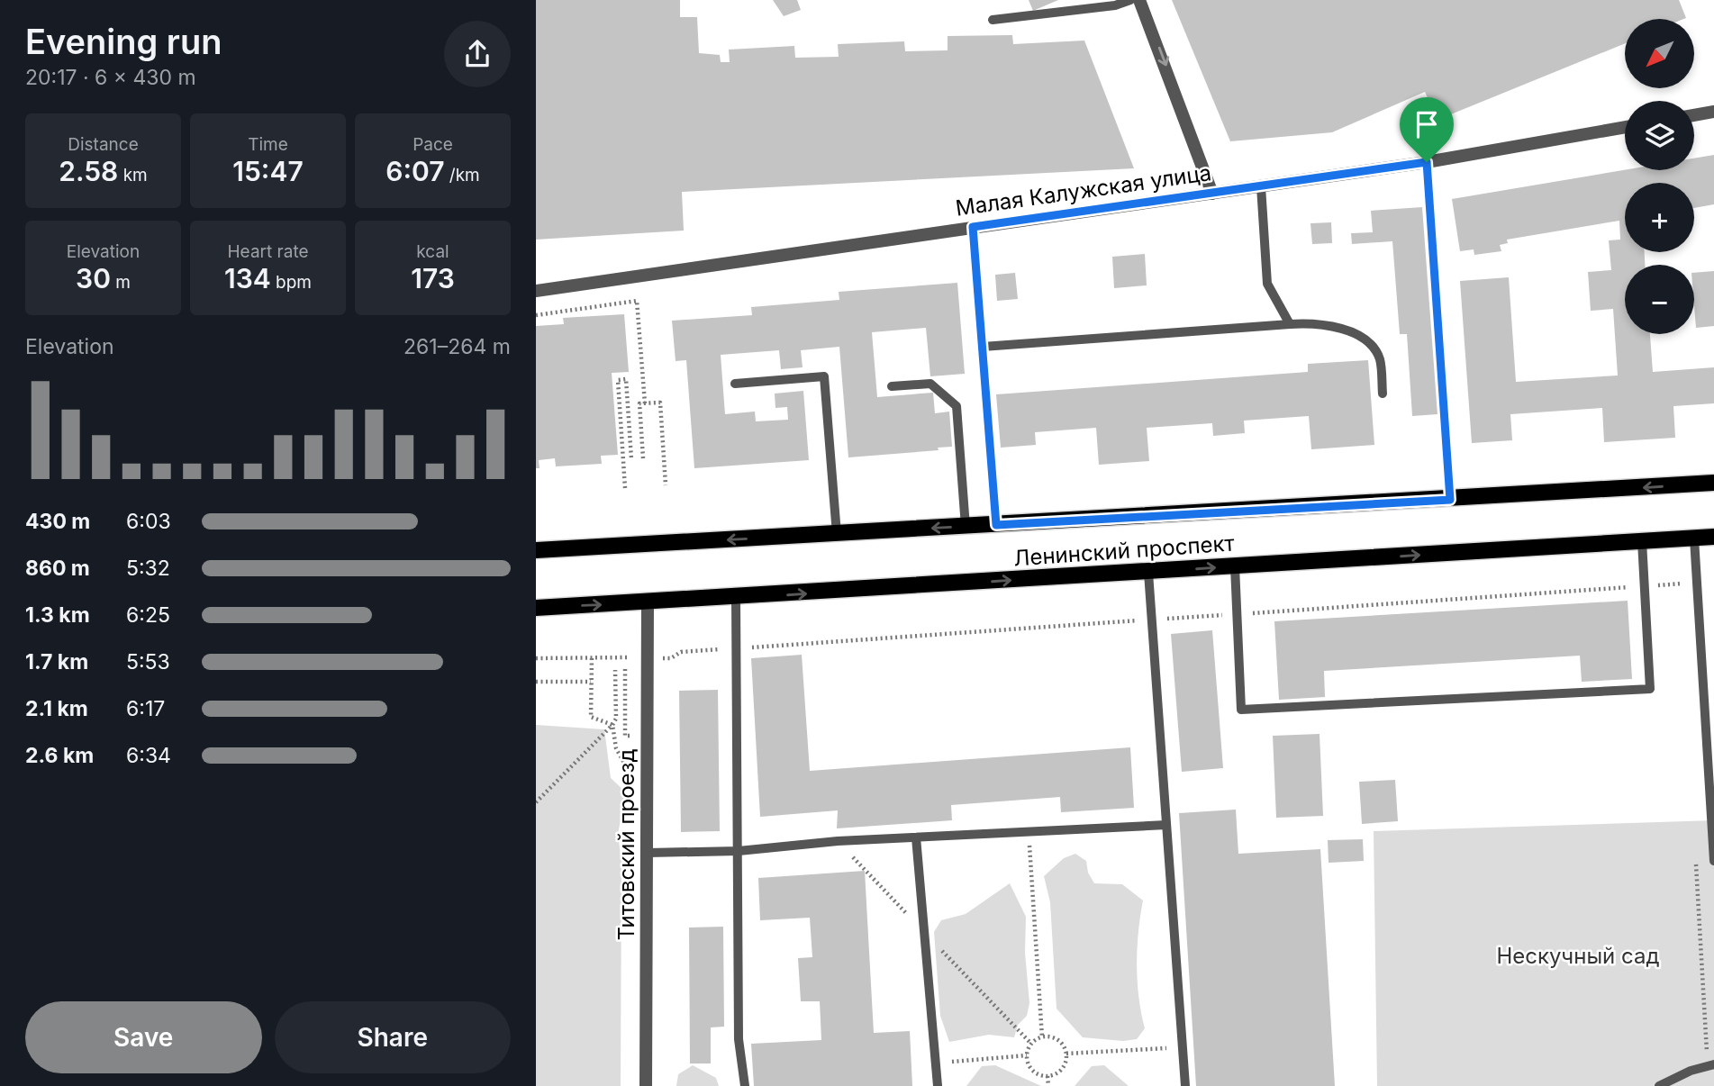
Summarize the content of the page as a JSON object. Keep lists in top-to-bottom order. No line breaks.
{"streets":{"main road":["Ленинский проспект"],"street":["Малая Калужская улица","Титовский проезд"]},"crossings":[["Ленинский проспект","Титовский проезд"]],"parks":["Нескучный сад"],"north":"bottom left","page":{"heading":["Evening run","20:17 · 6 × 430 m"],"map_buttons":["+","−"],"stats":[["Distance","2.58 km"],["Time","15:47"],["Pace","6:07 /km"],["Elevation","30 m"],["Heart rate","134 bpm"],["kcal","173"]],"chart":["Elevation","261–264 m"],"list":[{"name":"430 m","note":"6:03"},{"name":"860 m","note":"5:32"},{"name":"1.3 km","note":"6:25"},{"name":"1.7 km","note":"5:53"},{"name":"2.1 km","note":"6:17"},{"name":"2.6 km","note":"6:34"}],"buttons":["Save","Share"]}}
